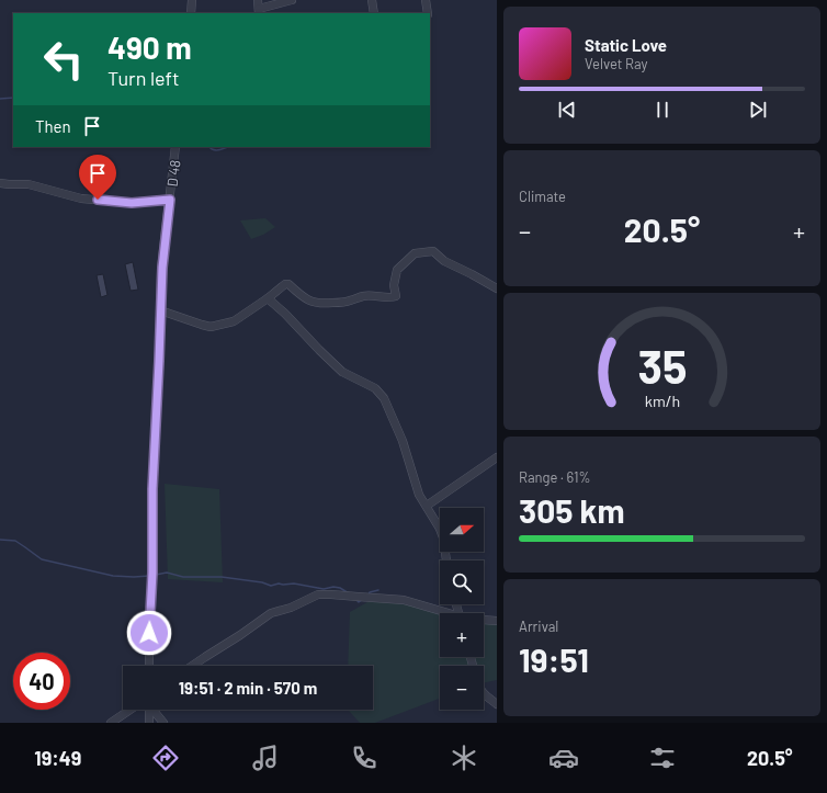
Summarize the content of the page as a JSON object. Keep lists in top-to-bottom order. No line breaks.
{"streets":{"street":["D 48"]},"north":"right","page":{"turn":["490 m","Turn left"],"song":["Static Love","Velvet Ray"],"then":"Then","tile":["Climate",["Range · 61%","305 km"],["Arrival","19:51"]],"heat":["−","20.5°","+"],"map_buttons":["+","−"],"limit":"40","trip":"19:51 · 2 min · 570 m","tabs":["19:49","20.5°"],"gauge":["35","km/h"]}}
